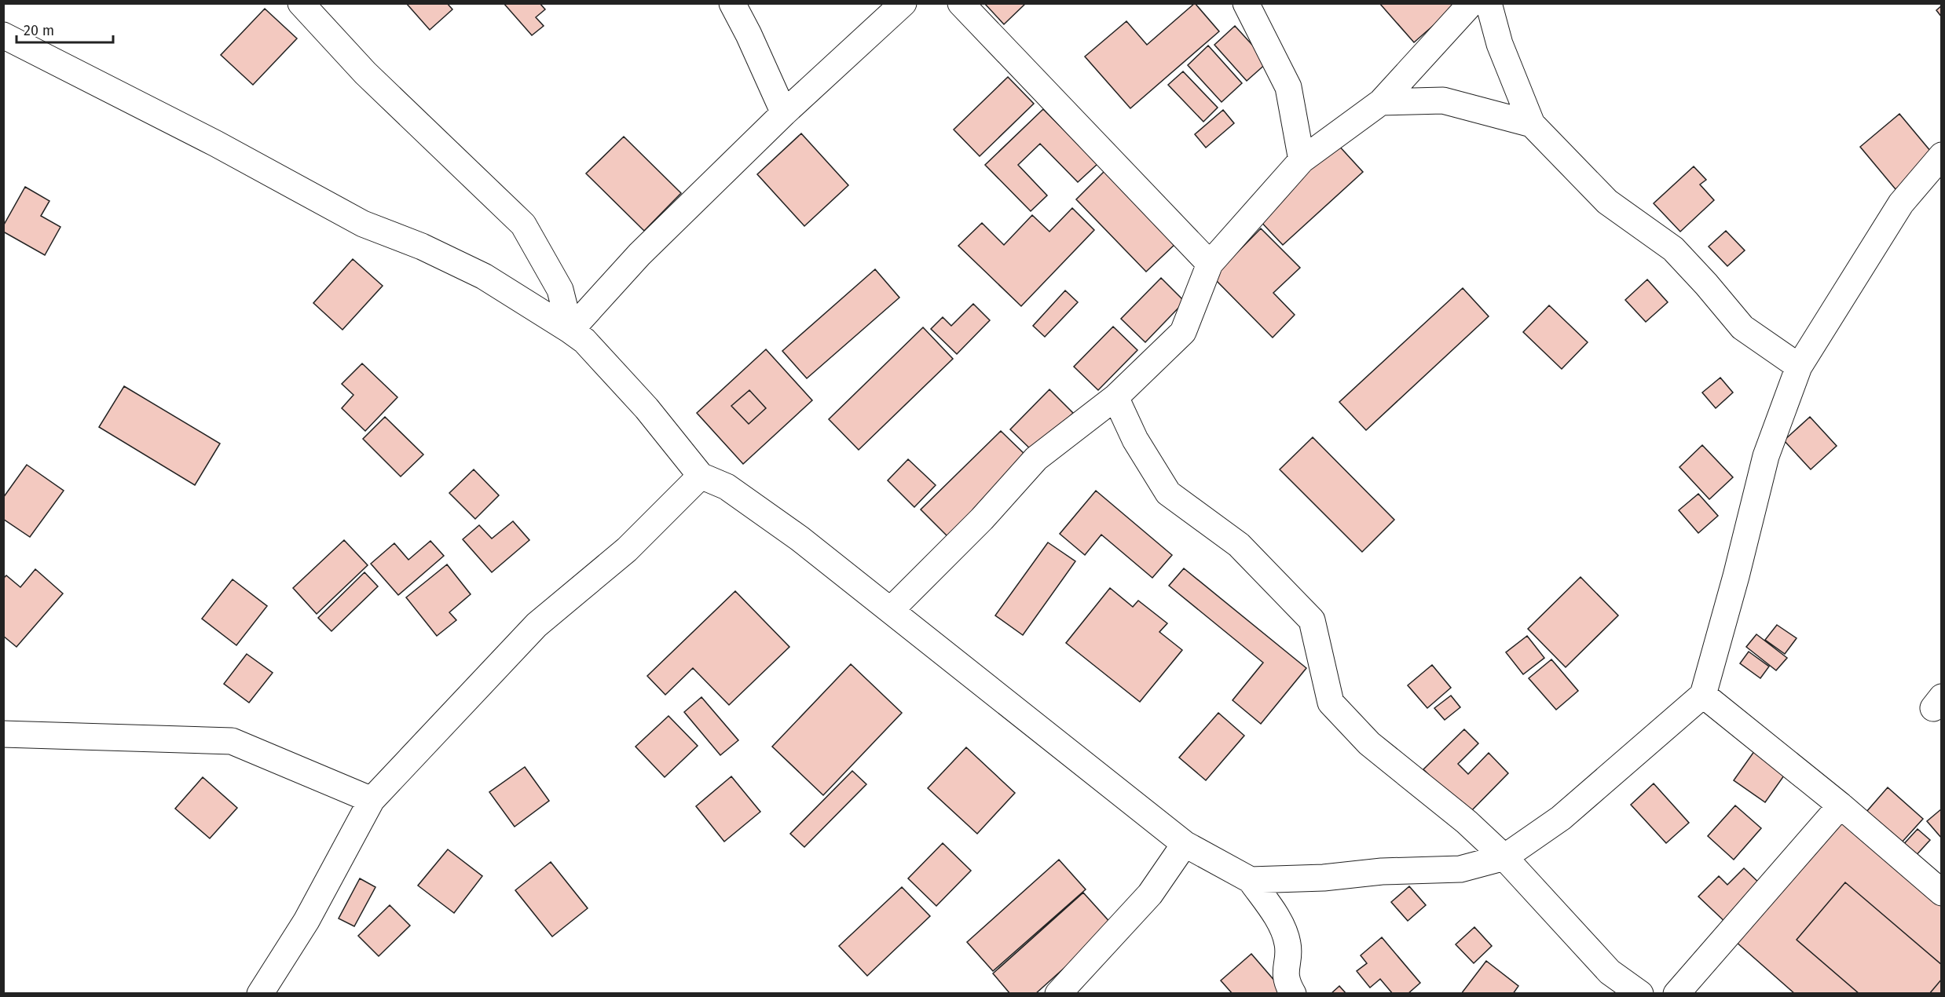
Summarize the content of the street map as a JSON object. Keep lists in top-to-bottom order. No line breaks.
{"scale_bar":"20 m"}
